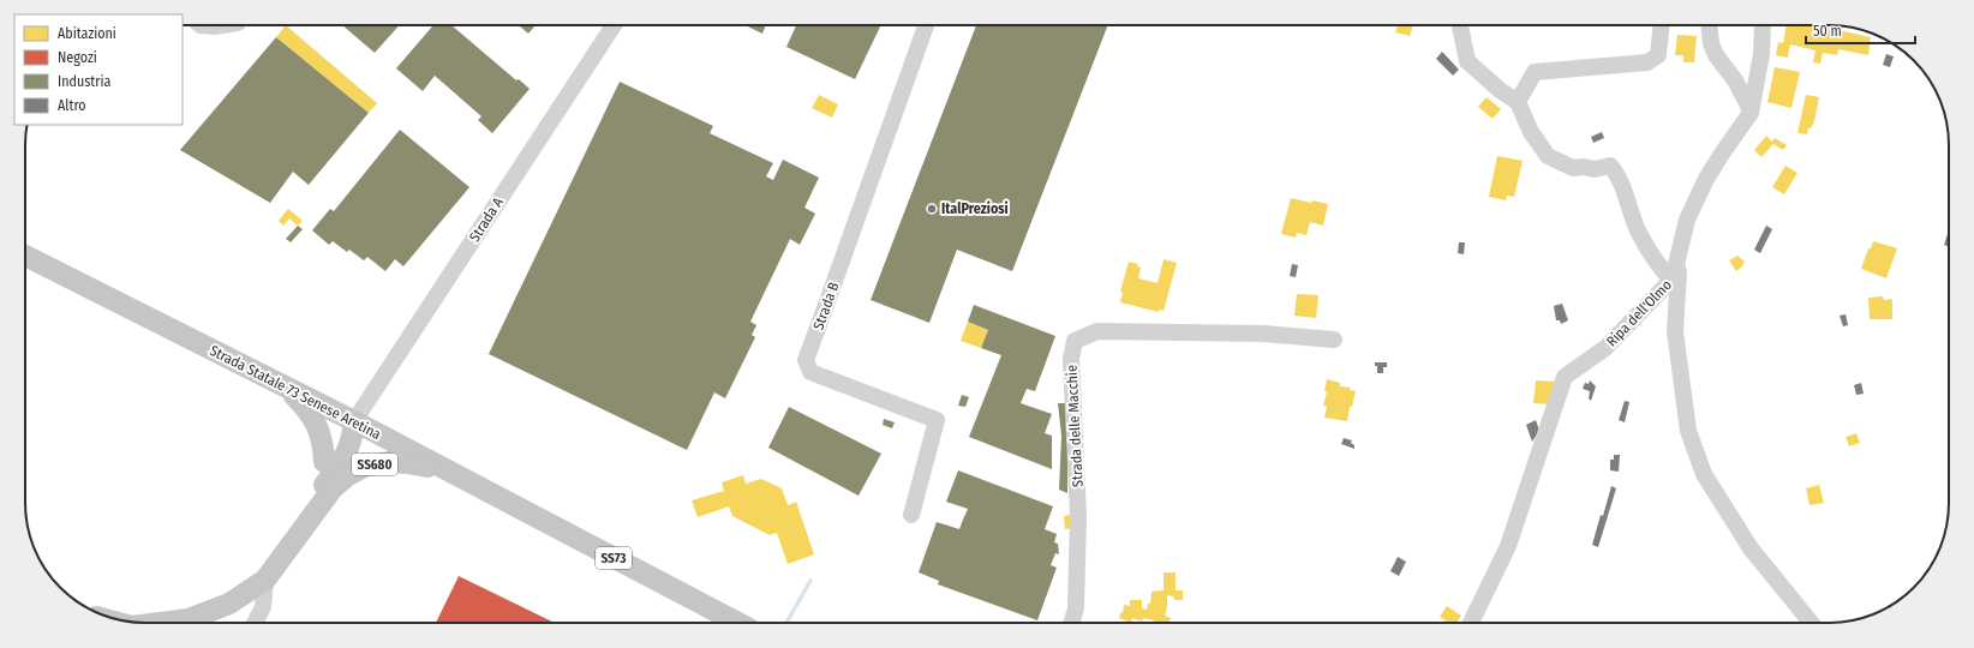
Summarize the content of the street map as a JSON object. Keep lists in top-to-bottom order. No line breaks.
{"streets":{"main road":["Strada Statale 73 Senese Aretina","SS680","SS73"],"street":["Strada A","Strada B","Ripa dell'Olmo","Strada delle Macchie"]},"crossings":[["Strada A","Strada Statale 73 Senese Aretina"],["Strada A","SS680"],["Strada Statale 73 Senese Aretina","SS680"]],"places":["ItalPreziosi"],"legend":["Abitazioni","Negozi","Industria","Altro"],"scale_bar":"50 m"}
